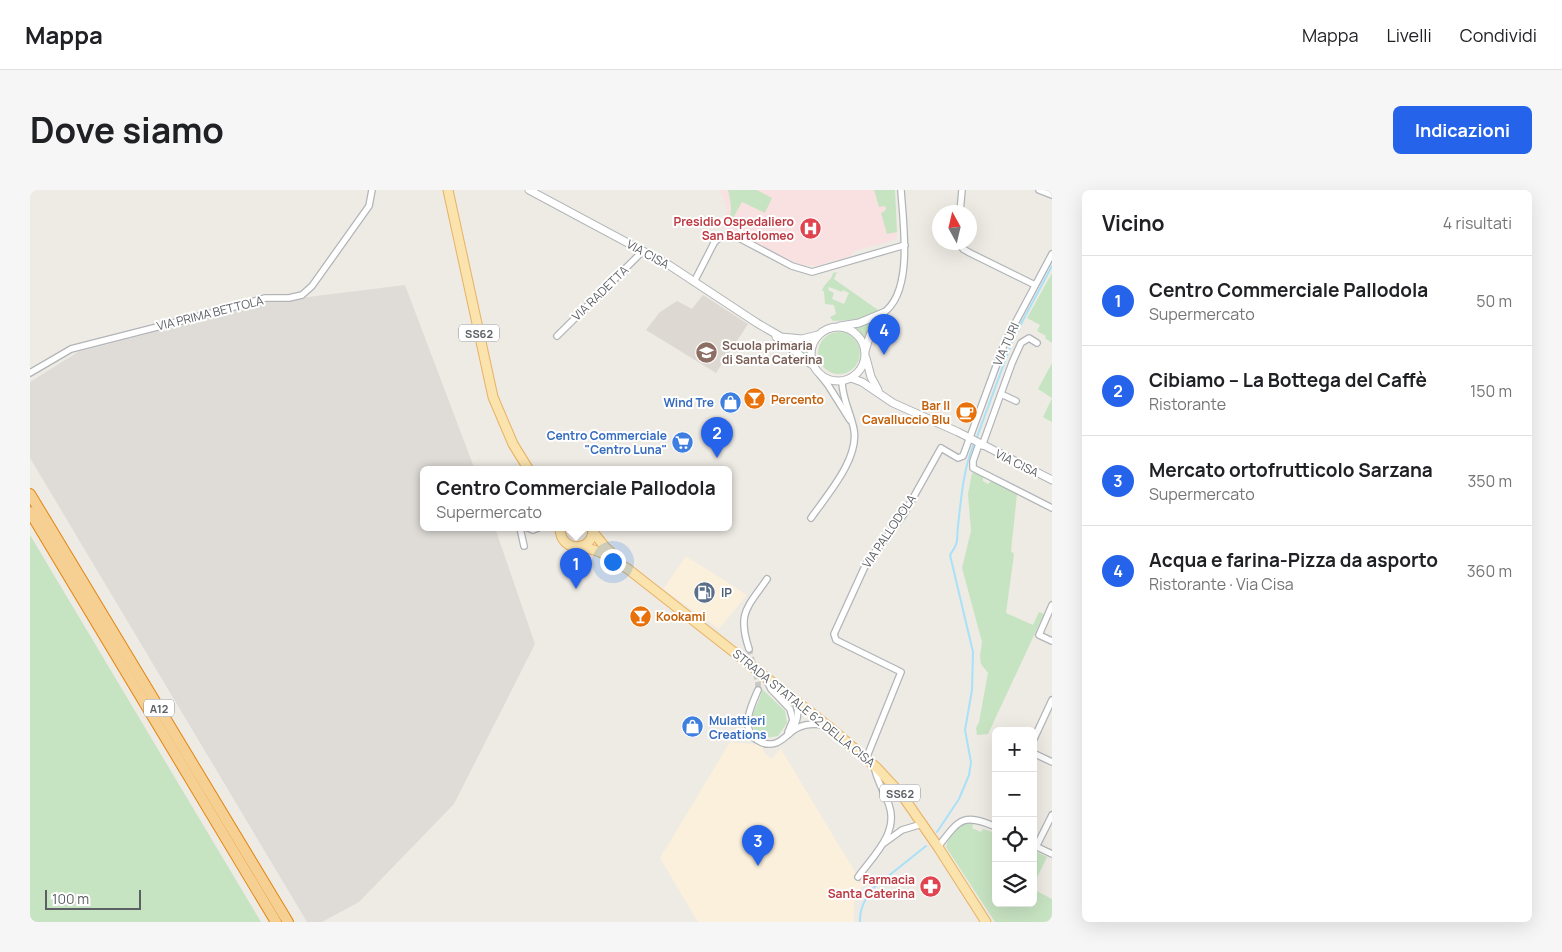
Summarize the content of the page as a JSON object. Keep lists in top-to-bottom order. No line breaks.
{"streets":{"highway":["A12"],"main road":["SS62","STRADA STATALE 62 DELLA CISA"],"street":["VIA CISA","VIA RADETTA","VIA PRIMA BETTOLA","VIA TURI","VIA PALLODOLA"]},"crossings":[["VIA CISA","VIA RADETTA"],["VIA CISA","VIA TURI"],["VIA CISA","VIA PALLODOLA"],["VIA TURI","VIA PALLODOLA"],["VIA PALLODOLA","STRADA STATALE 62 DELLA CISA"]],"places":{"hospital":["Presidio Ospedaliero San Bartolomeo"],"school or university":["Scuola primaria di Santa Caterina"],"bar":["Percento","Kookami"],"shop":["Wind Tre","Mulattieri Creations"],"cafe":["Bar Il Cavalluccio Blu"],"supermarket":["Centro Commerciale \"Centro Luna\""],"fuel station":["IP"],"pharmacy":["Farmacia Santa Caterina"]},"scale_bar":"100 m","north":"top","page":{"header":"Mappa","nav":["Mappa","Livelli","Condividi"],"title":"Dove siamo","buttons":"Indicazioni","heading":["Vicino","4 risultati"],"list":[{"mark":"1","name":"Centro Commerciale Pallodola","note":"Supermercato","value":"50 m"},{"mark":"2","name":"Cibiamo – La Bottega del Caffè","note":"Ristorante","value":"150 m"},{"mark":"3","name":"Mercato ortofrutticolo Sarzana","note":"Supermercato","value":"350 m"},{"mark":"4","name":"Acqua e farina-Pizza da asporto","note":"Ristorante · Via Cisa","value":"360 m"}],"pins":["4","2","1","3"],"popup":["Centro Commerciale Pallodola","Supermercato"],"map_buttons":["+","−"],"scale":"100 m"}}
